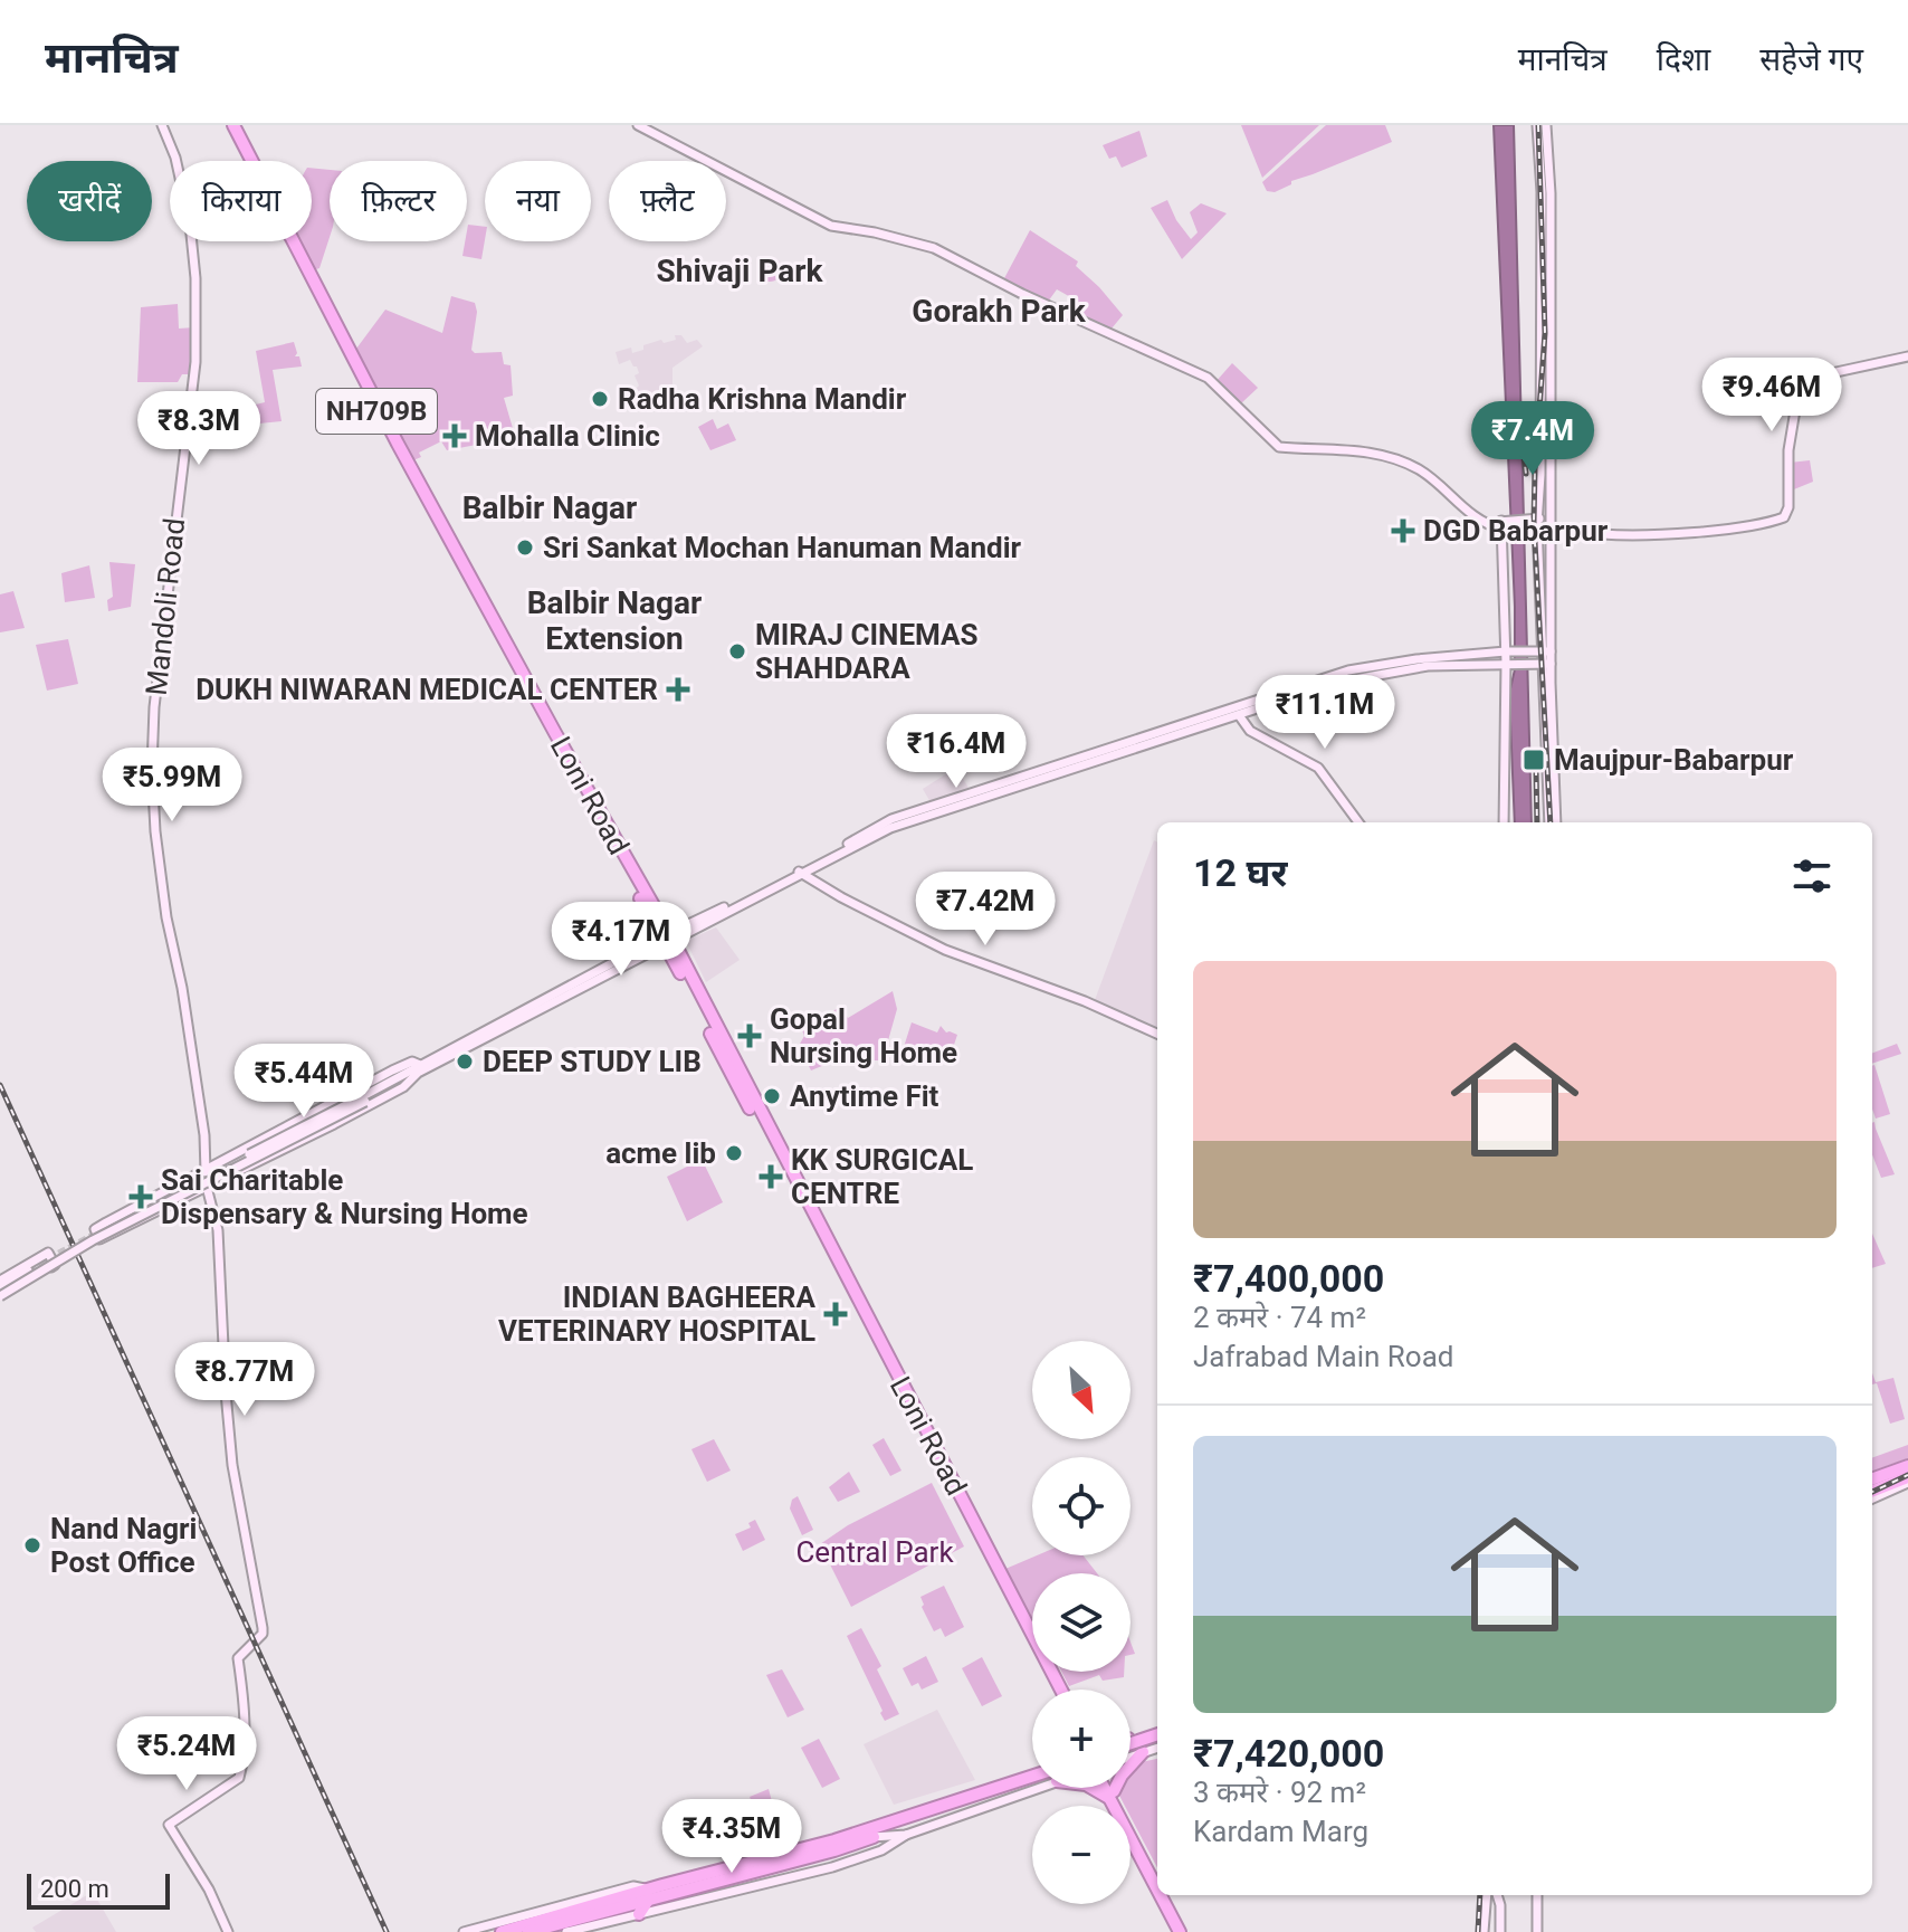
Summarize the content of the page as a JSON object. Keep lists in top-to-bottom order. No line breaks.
{"streets":{"highway":["NH709B","Loni Road"],"street":["Mandoli Road"]},"districts":["Shivaji Park","Gorakh Park","Balbir Nagar","Balbir Nagar Extension"],"parks":["Central Park"],"places":{"other":["Radha Krishna Mandir","Sri Sankat Mochan Hanuman Mandir","MIRAJ CINEMAS SHAHDARA","DEEP STUDY LIB","Anytime Fit","acme lib","Nand Nagri Post Office"],"health":["Mohalla Clinic","DGD Babarpur","DUKH NIWARAN MEDICAL CENTER","Gopal Nursing Home","KK SURGICAL CENTRE","Sai Charitable Dispensary & Nursing Home","INDIAN BAGHEERA VETERINARY HOSPITAL"],"transit":["Maujpur-Babarpur"]},"scale_bar":"200 m","north":"bottom right","page":{"header":"मानचित्र","nav":["मानचित्र","दिशा","सहेजे गए"],"chip":["खरीदें","किराया","फ़िल्टर","नया","फ़्लैट"],"price":["₹9.46M","₹8.3M","₹7.4M","₹11.1M","₹16.4M","₹5.99M","₹7.42M","₹4.17M","₹5.44M","₹8.77M","₹5.24M","₹4.35M"],"heading":"12 घर","list":[{"name":"₹7,400,000","note":"2 कमरे · 74 m² · Jafrabad Main Road"},{"name":"₹7,420,000","note":"3 कमरे · 92 m² · Kardam Marg"}],"map_buttons":["+","−"],"scale":"200 m"}}
